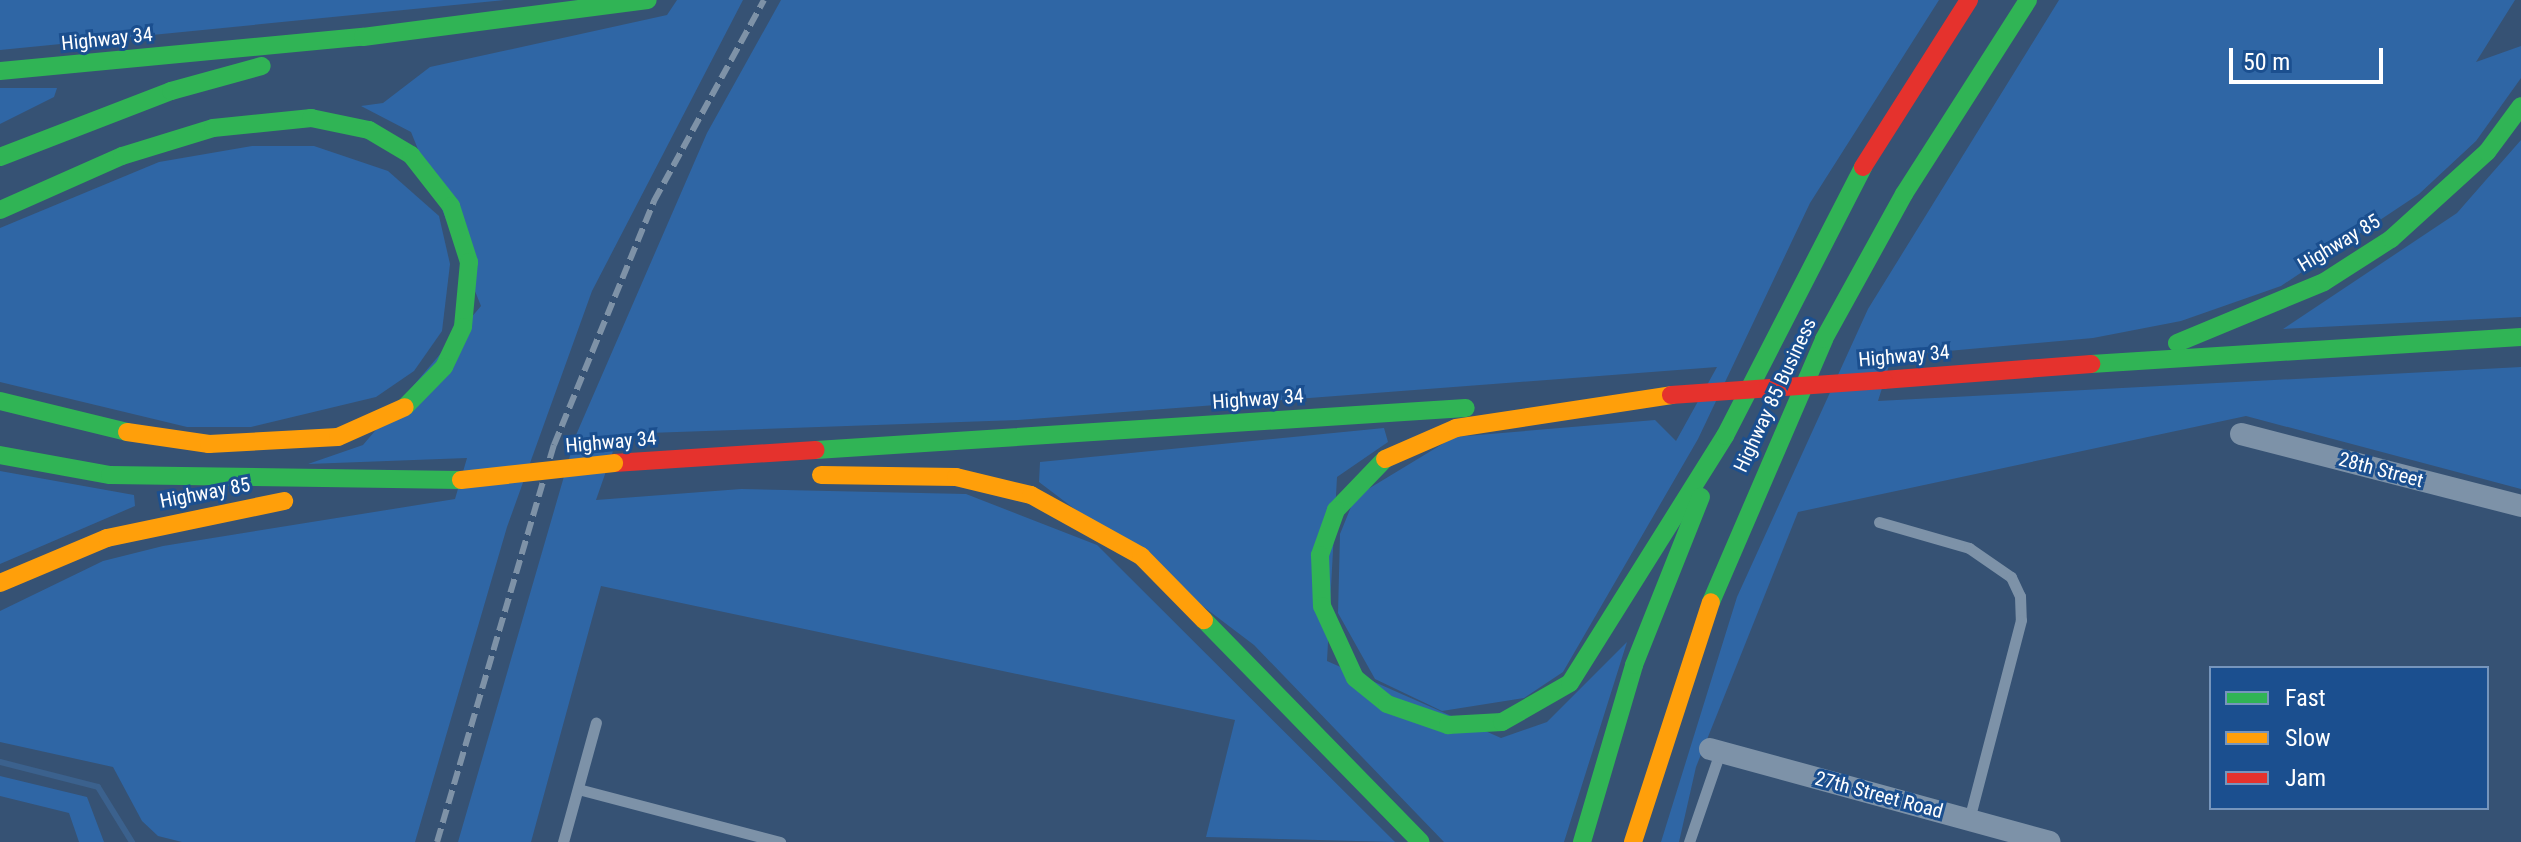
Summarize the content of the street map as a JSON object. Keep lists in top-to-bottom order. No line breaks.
{"streets":{"main road":["Highway 34","Highway 85","Highway 85 Business"],"street":["28th Street","27th Street Road"]},"crossings":[["Highway 34","Highway 85"]],"legend":["Fast","Slow","Jam"],"scale_bar":"50 m"}
